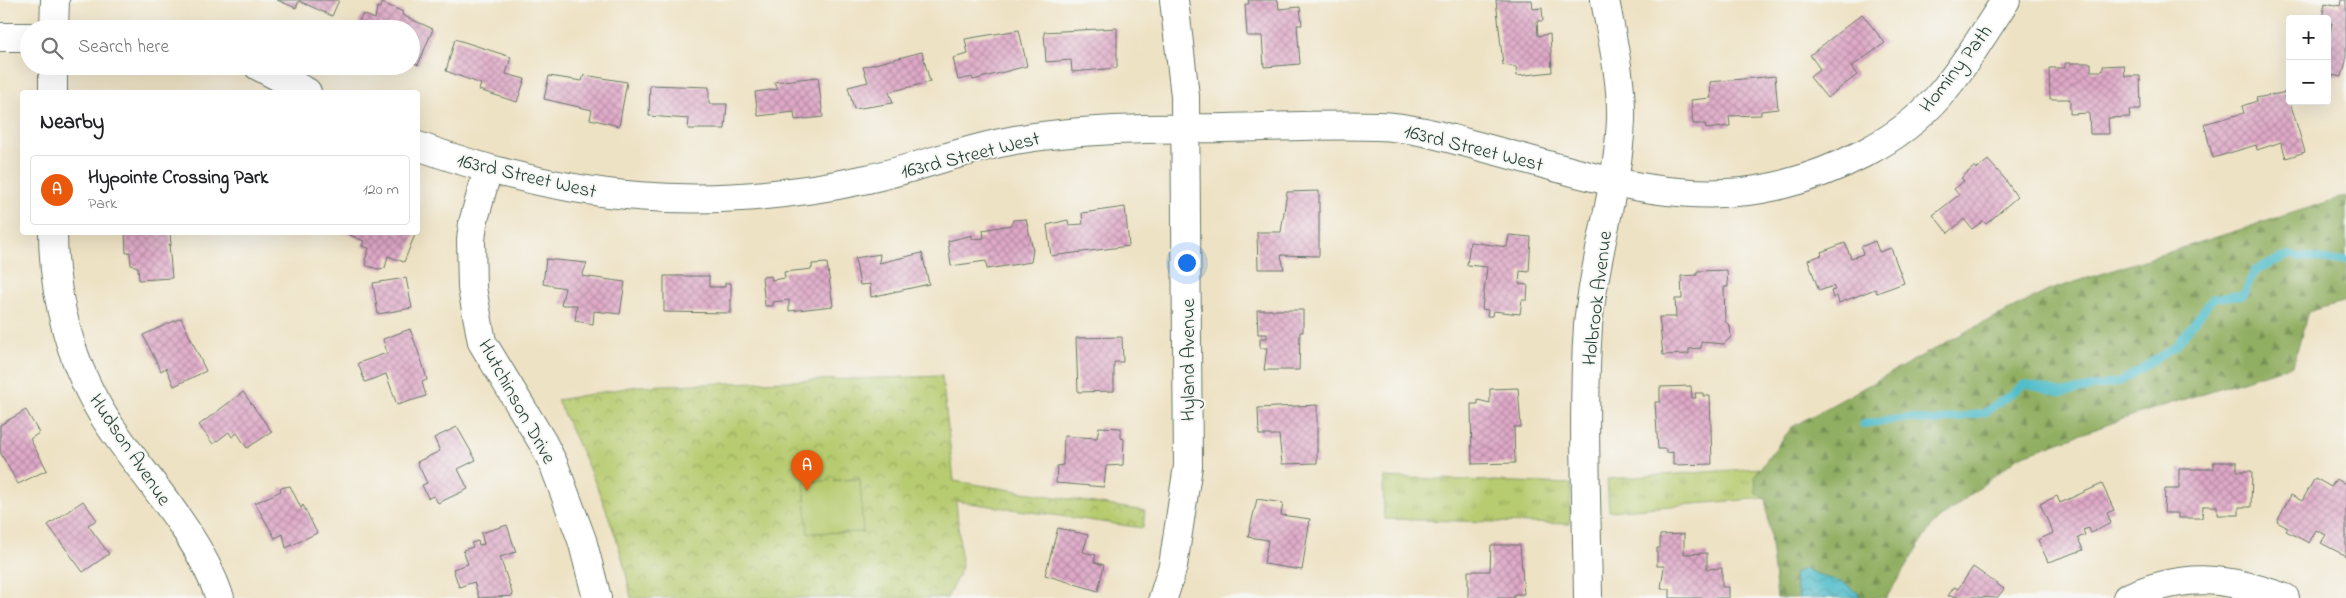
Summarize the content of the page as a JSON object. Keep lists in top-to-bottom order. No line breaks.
{"streets":{"street":["Hominy Path","163rd Street West","Holbrook Avenue","Hyland Avenue","Hutchinson Drive","Hudson Avenue"]},"crossings":[["Hominy Path","163rd Street West"],["Hominy Path","Holbrook Avenue"],["163rd Street West","Holbrook Avenue"],["163rd Street West","Hyland Avenue"],["163rd Street West","Hutchinson Drive"]],"page":{"map_buttons":["+","−"],"search":"Search here","heading":"Nearby","list":[{"mark":"A","name":"Hypointe Crossing Park","note":"Park","value":"120 m"}],"pins":"A"}}
